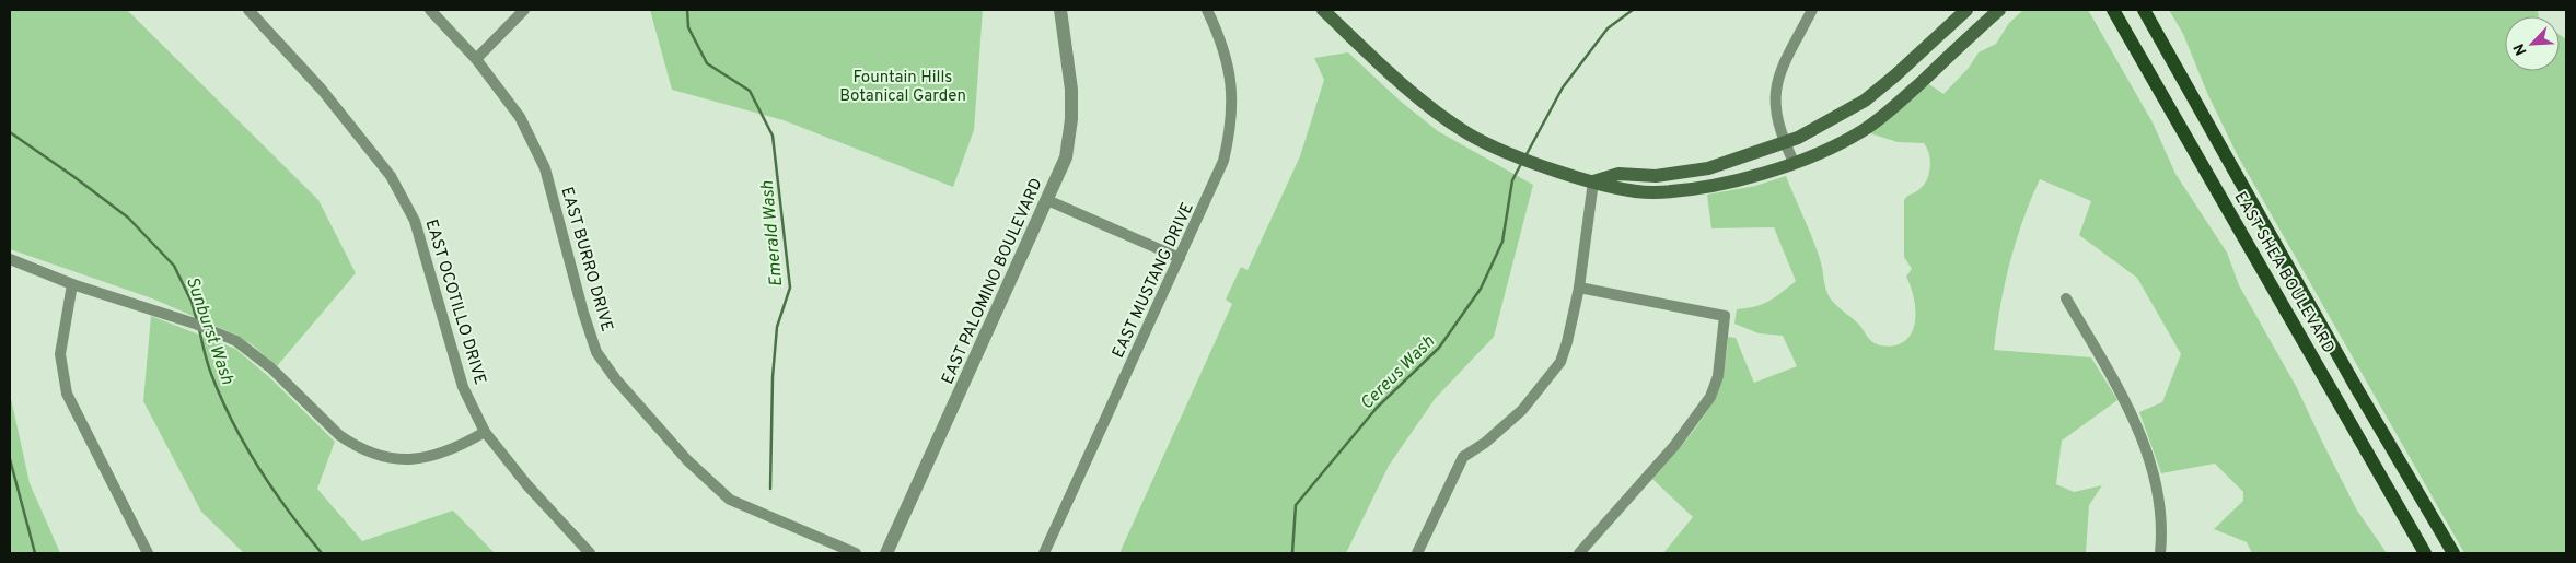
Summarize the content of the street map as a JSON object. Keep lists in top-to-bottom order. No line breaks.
{"streets":{"main road":["EAST SHEA BOULEVARD"],"street":["EAST BURRO DRIVE","EAST MUSTANG DRIVE","EAST PALOMINO BOULEVARD","EAST OCOTILLO DRIVE"]},"water":["Emerald Wash","Sunburst Wash","Cereus Wash"],"parks":["Fountain Hills Botanical Garden"],"north":"bottom left"}
